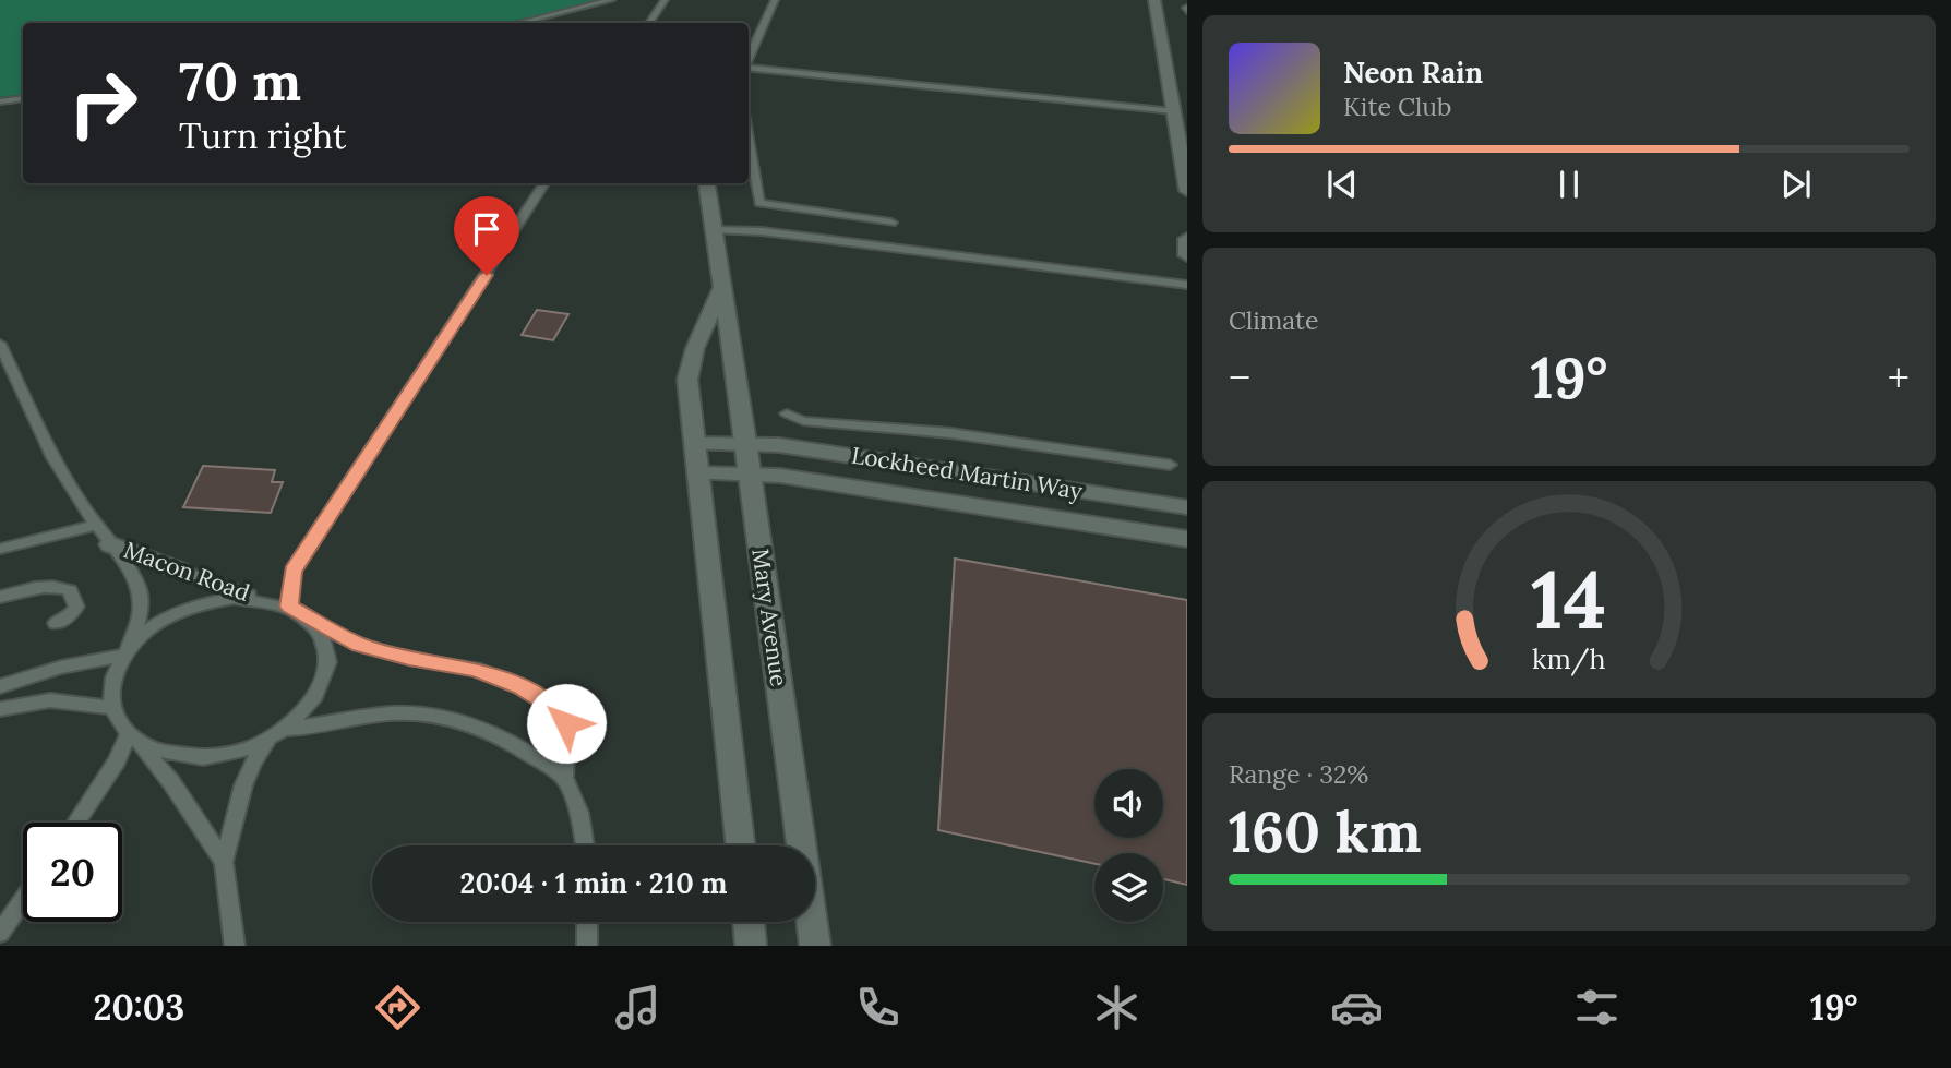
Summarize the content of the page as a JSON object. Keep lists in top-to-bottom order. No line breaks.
{"streets":{"street":["Lockheed Martin Way","Macon Road","Mary Avenue"]},"crossings":[["Lockheed Martin Way","Mary Avenue"]],"page":{"turn":["70 m","Turn right"],"song":["Neon Rain","Kite Club"],"tile":["Climate",["Range · 32%","160 km"]],"heat":["−","19°","+"],"limit":"20","trip":"20:04 · 1 min · 210 m","tabs":["20:03","19°"],"gauge":["14","km/h"]}}
